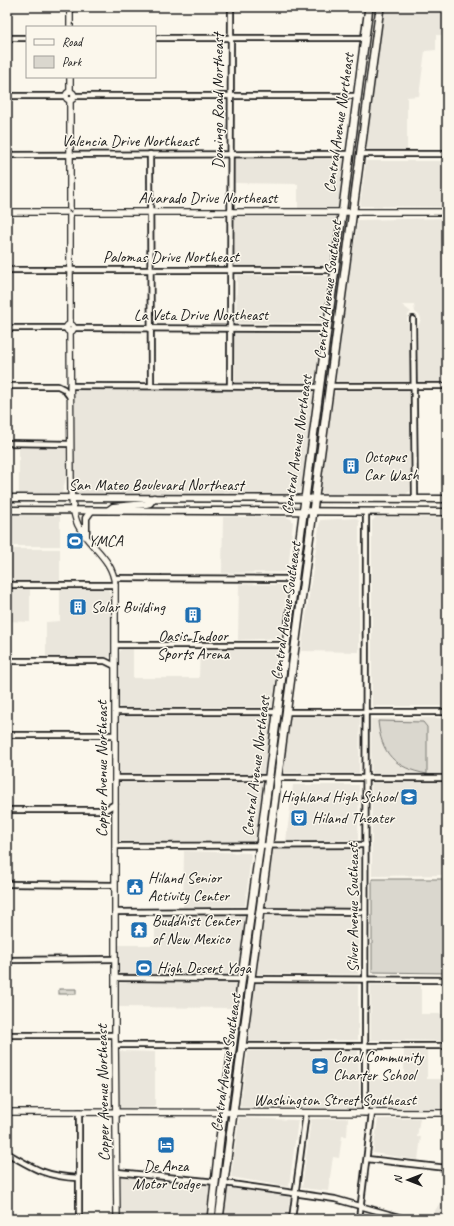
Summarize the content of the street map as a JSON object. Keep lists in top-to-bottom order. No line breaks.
{"streets":{"main road":["Central Avenue Northeast","Central Avenue Southeast","San Mateo Boulevard Northeast"],"street":["Domingo Road Northeast","Valencia Drive Northeast","Alvarado Drive Northeast","Palomas Drive Northeast","La Veta Drive Northeast","Copper Avenue Northeast","Silver Avenue Southeast","Washington Street Southeast"]},"crossings":[["Domingo Road Northeast","Valencia Drive Northeast"],["Domingo Road Northeast","Alvarado Drive Northeast"],["Domingo Road Northeast","Palomas Drive Northeast"],["Domingo Road Northeast","La Veta Drive Northeast"],["Central Avenue Northeast","Valencia Drive Northeast"],["Central Avenue Northeast","Alvarado Drive Northeast"],["Central Avenue Northeast","Palomas Drive Northeast"],["Central Avenue Northeast","La Veta Drive Northeast"],["Central Avenue Northeast","San Mateo Boulevard Northeast"],["Central Avenue Northeast","Washington Street Southeast"],["Valencia Drive Northeast","Copper Avenue Northeast"],["Alvarado Drive Northeast","Central Avenue Southeast"],["Alvarado Drive Northeast","Copper Avenue Northeast"],["Palomas Drive Northeast","Copper Avenue Northeast"],["Central Avenue Southeast","San Mateo Boulevard Northeast"],["Central Avenue Southeast","Washington Street Southeast"],["La Veta Drive Northeast","Copper Avenue Northeast"],["San Mateo Boulevard Northeast","Copper Avenue Northeast"],["San Mateo Boulevard Northeast","Silver Avenue Southeast"],["Copper Avenue Northeast","Washington Street Southeast"],["Silver Avenue Southeast","Washington Street Southeast"]],"places":{"building":["Octopus Car Wash","Solar Building","Oasis Indoor Sports Arena"],"sports":["YMCA","High Desert Yoga"],"school or university":["Highland High School","Coral Community Charter School"],"theatre":["Hiland Theater"],"public building":["Hiland Senior Activity Center"],"temple":["Buddhist Center of New Mexico"],"hotel":["De Anza Motor Lodge"]},"legend":["Road","Park"],"north":"left"}
